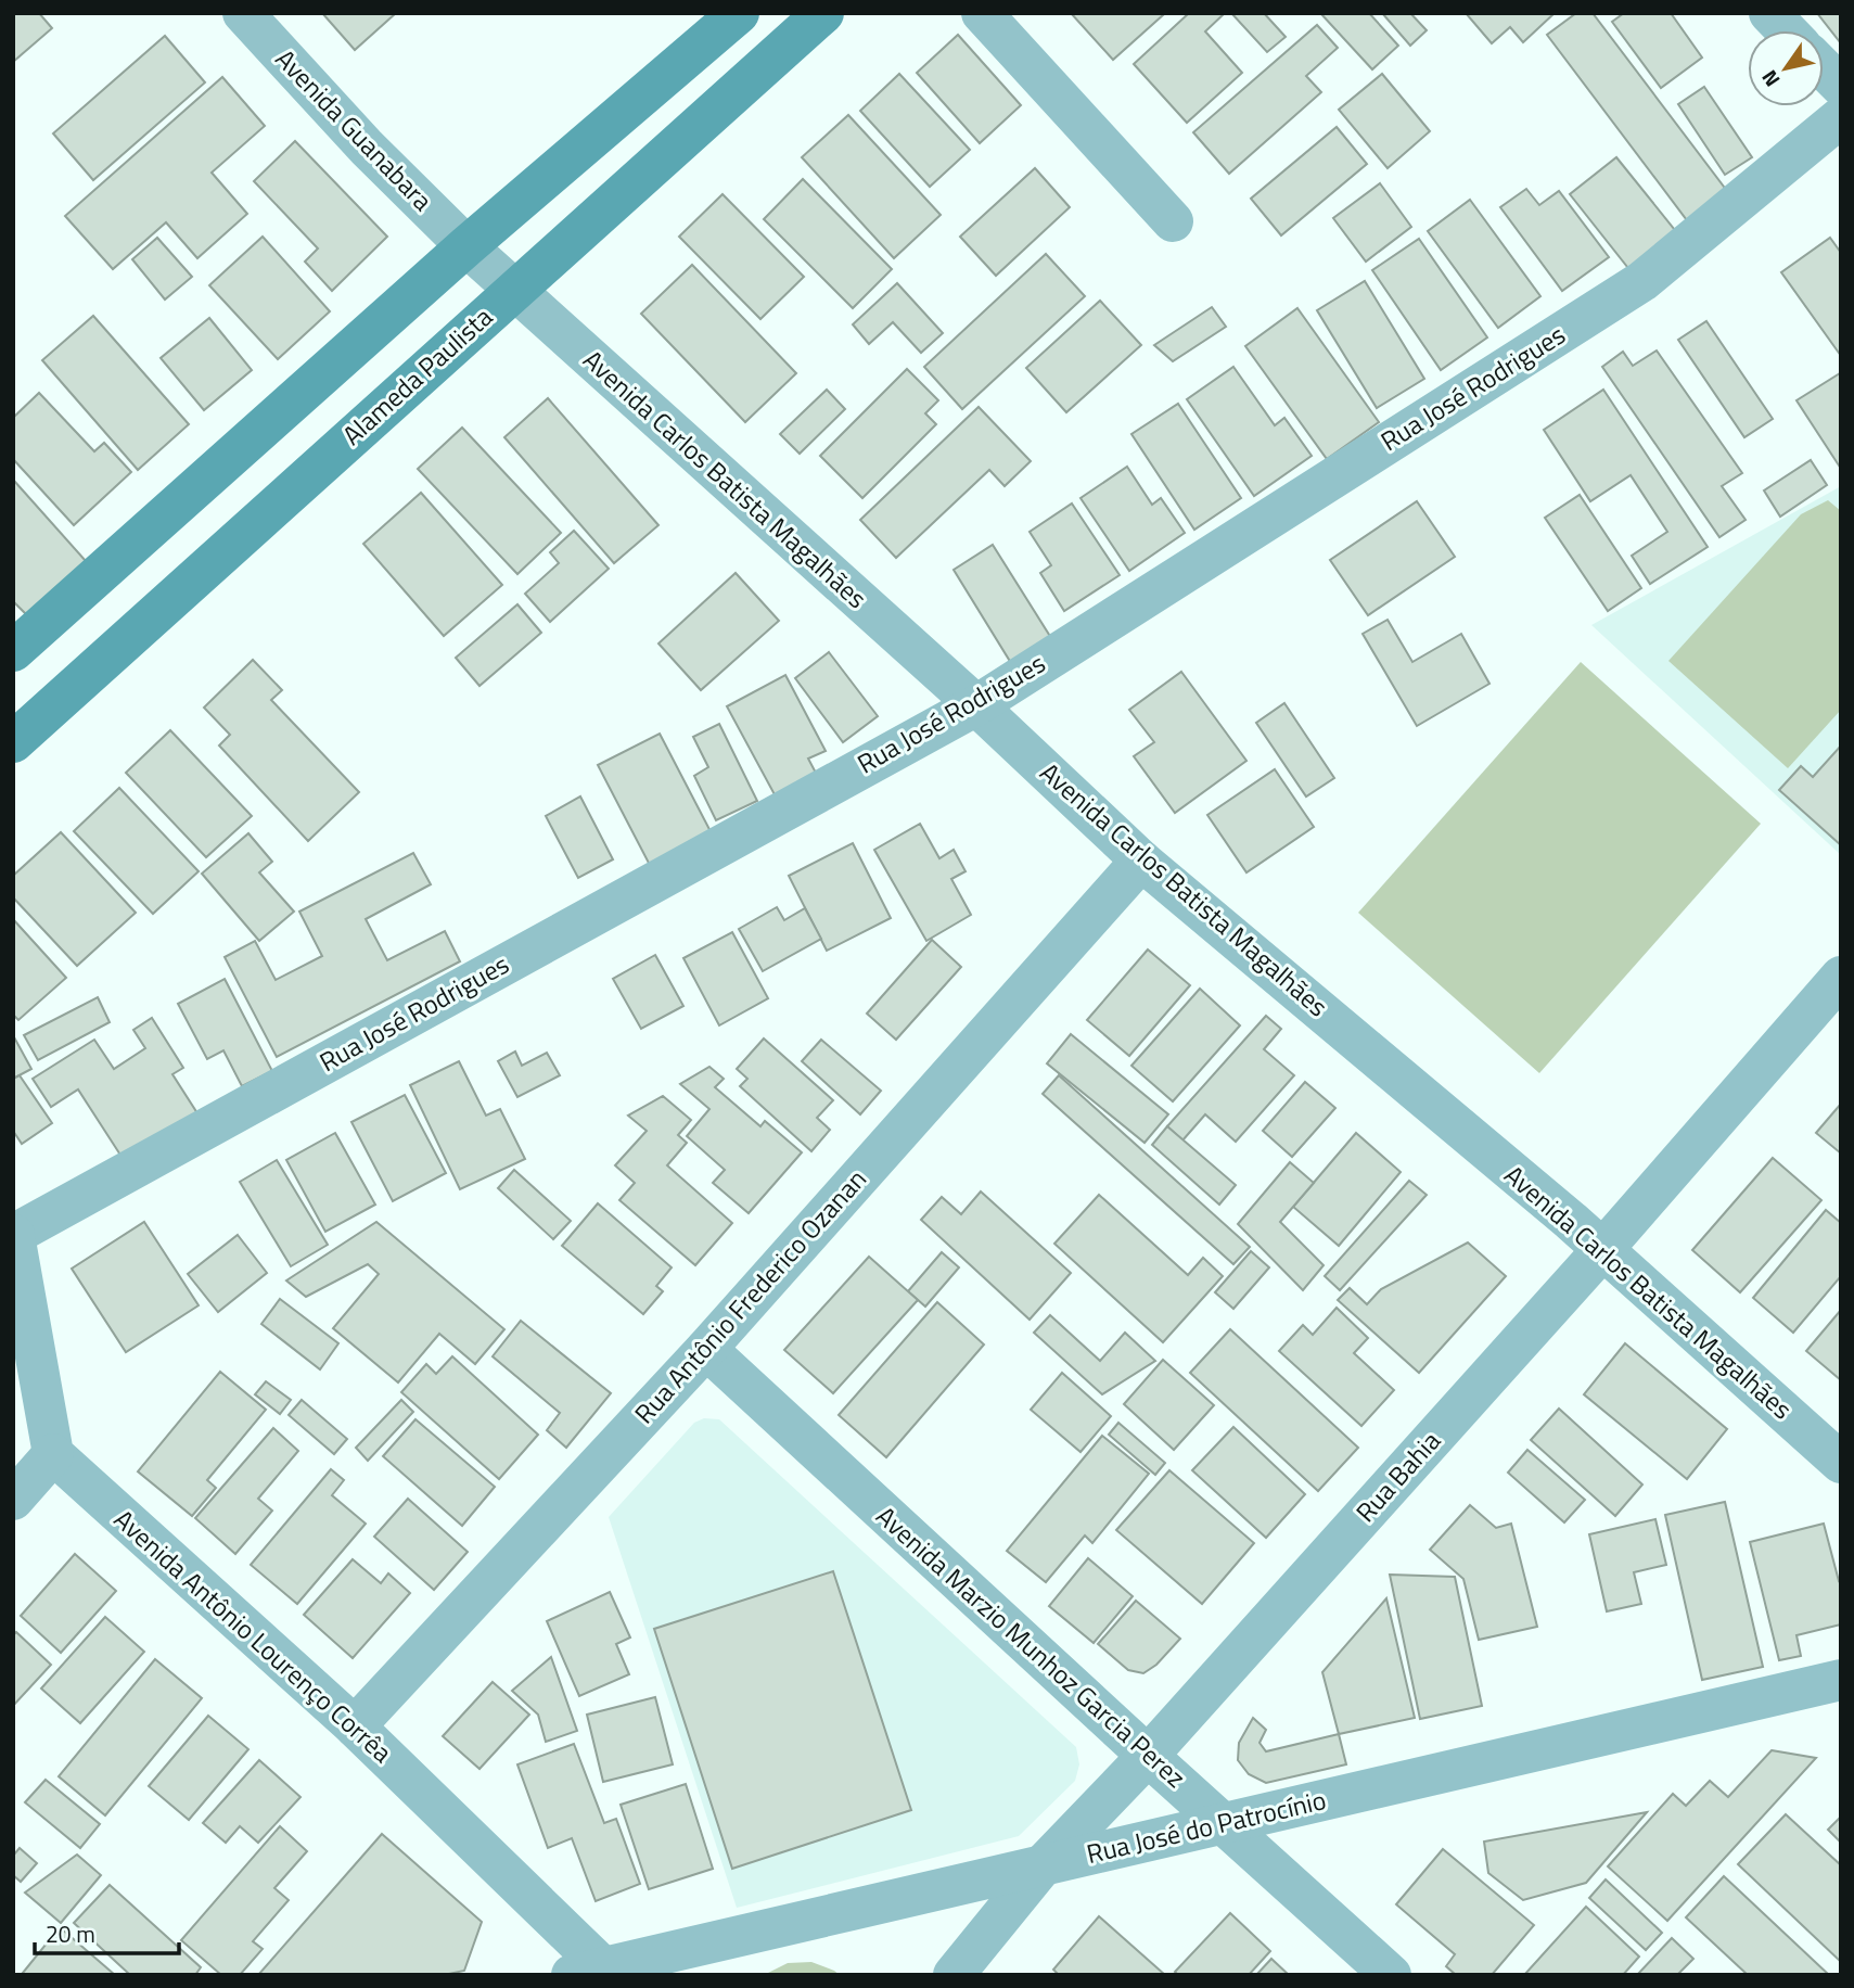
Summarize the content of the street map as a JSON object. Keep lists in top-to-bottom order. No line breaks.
{"streets":{"main road":["Alameda Paulista"],"street":["Avenida Guanabara","Rua José Rodrigues","Avenida Carlos Batista Magalhães","Rua Antônio Frederico Ozanan","Rua Bahia","Avenida Antônio Lourenço Corrêa","Avenida Marzio Munhoz Garcia Perez","Rua José do Patrocínio"]},"crossings":[["Avenida Guanabara","Avenida Carlos Batista Magalhães"],["Alameda Paulista","Avenida Carlos Batista Magalhães"],["Rua José Rodrigues","Avenida Carlos Batista Magalhães"],["Avenida Carlos Batista Magalhães","Rua Antônio Frederico Ozanan"],["Avenida Carlos Batista Magalhães","Rua Bahia"],["Rua Antônio Frederico Ozanan","Avenida Antônio Lourenço Corrêa"],["Rua Antônio Frederico Ozanan","Avenida Marzio Munhoz Garcia Perez"],["Rua Bahia","Avenida Marzio Munhoz Garcia Perez"],["Rua Bahia","Rua José do Patrocínio"],["Avenida Antônio Lourenço Corrêa","Rua José do Patrocínio"],["Avenida Marzio Munhoz Garcia Perez","Rua José do Patrocínio"]],"scale_bar":"20 m","north":"bottom left"}
